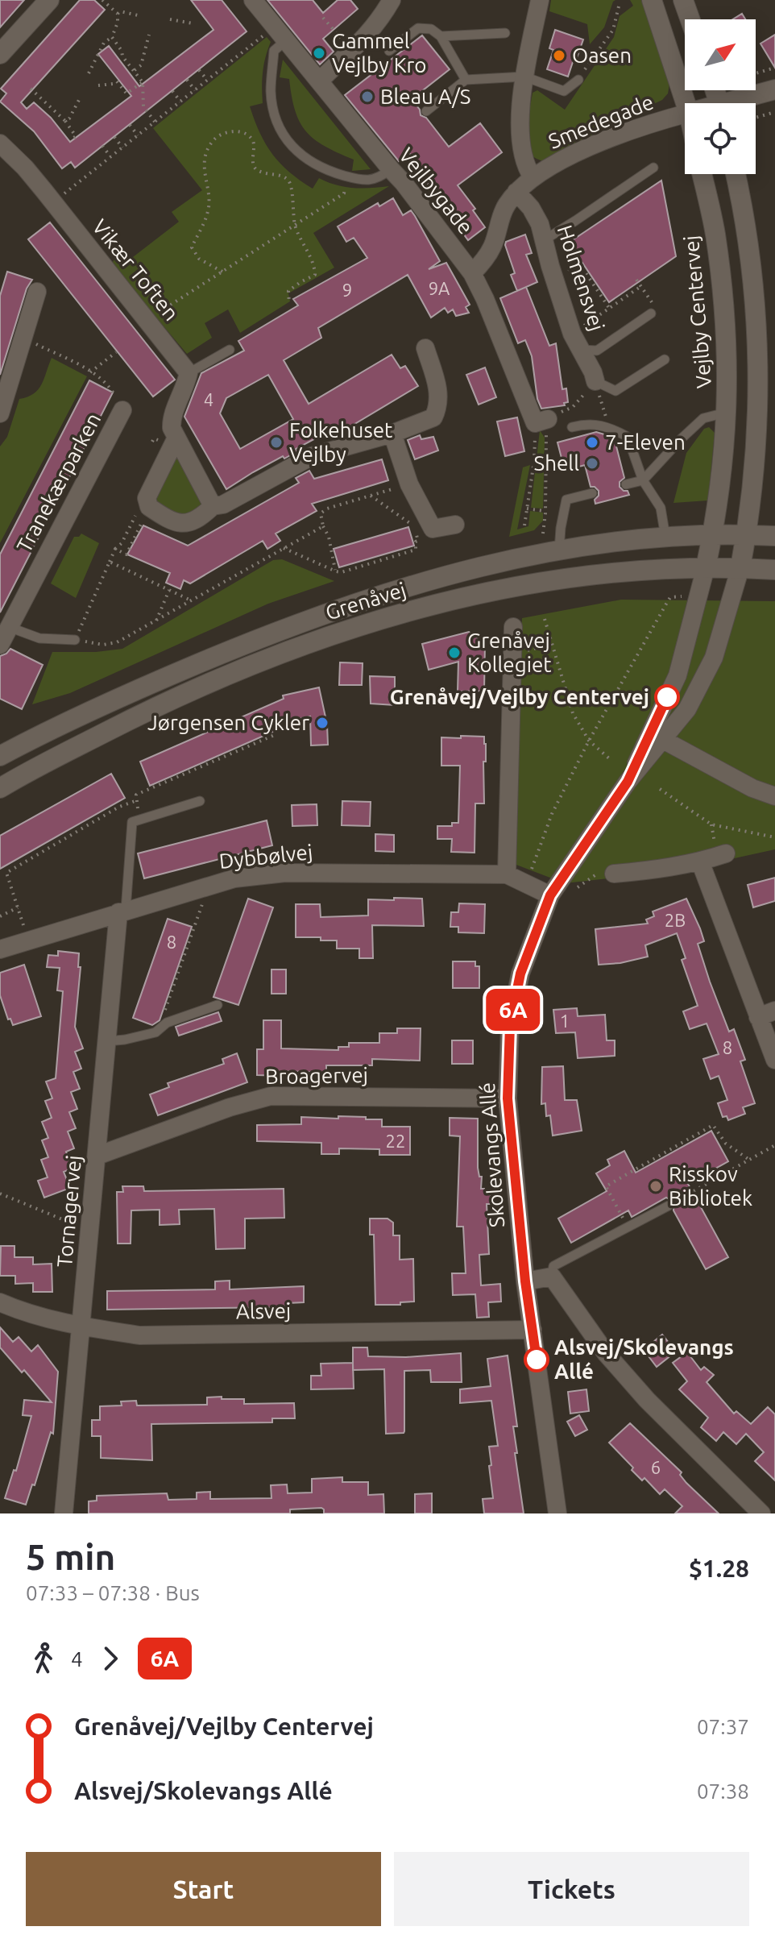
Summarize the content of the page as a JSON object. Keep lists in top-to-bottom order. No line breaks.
{"streets":{"main road":["Vejlby Centervej","Grenåvej"],"street":["Smedegade","Vejlbygade","Vikær Toften","Holmensvej","Tranekærparken","Dybbølvej","Broagervej","Skolevangs Allé","Tornagervej","Alsvej"]},"crossings":[["Smedegade","Vejlbygade"],["Smedegade","Holmensvej"],["Vejlby Centervej","Grenåvej"],["Vejlby Centervej","Skolevangs Allé"],["Grenåvej","Skolevangs Allé"],["Dybbølvej","Skolevangs Allé"],["Dybbølvej","Tornagervej"],["Broagervej","Skolevangs Allé"],["Broagervej","Tornagervej"],["Skolevangs Allé","Alsvej"],["Tornagervej","Alsvej"]],"places":["Gammel Vejlby Kro","Oasen","Bleau A/S","Folkehuset Vejlby","7-Eleven","Shell","Grenåvej Kollegiet","Grenåvej/Vejlby Centervej","Jørgensen Cykler","Risskov Bibliotek","Alsvej/Skolevangs Allé"],"lines":["bus line 6A"],"house_numbers":["9A","9","4","2B","8","1","8","22","6"],"north":"top right","page":{"on_map":"6A","heading":["5 min","07:33 – 07:38 · Bus","$1.28"],"legs":["4","6A"],"list":[{"name":"Grenåvej/Vejlby Centervej","value":"07:37"},{"name":"Alsvej/Skolevangs Allé","value":"07:38"}],"buttons":["Start","Tickets"]}}
